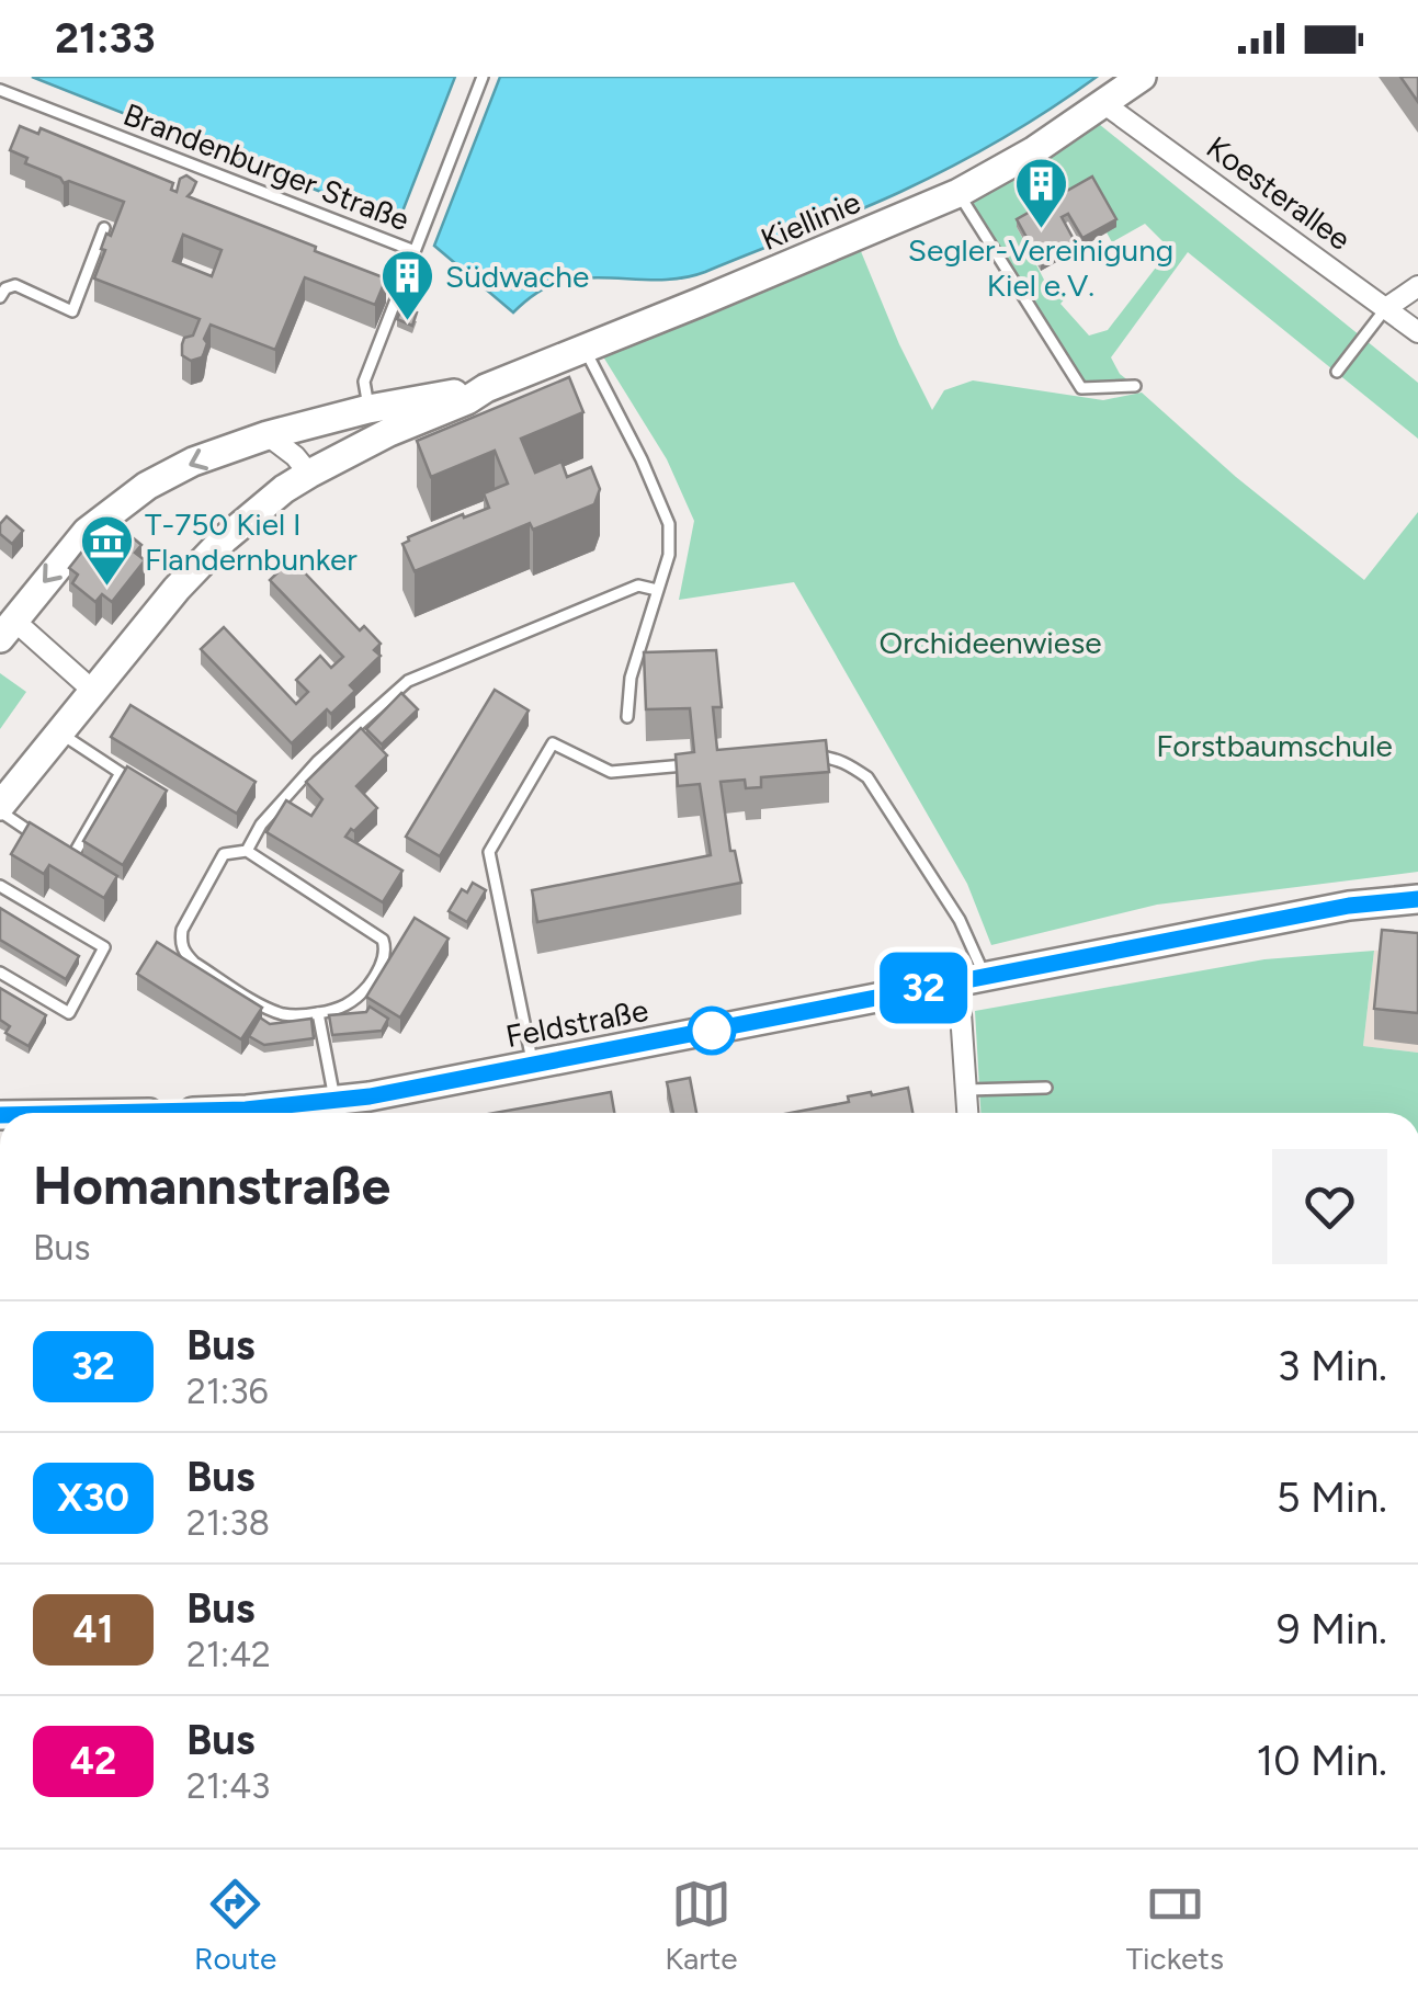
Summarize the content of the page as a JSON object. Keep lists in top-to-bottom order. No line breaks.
{"streets":{"street":["Koesterallee","Kiellinie","Feldstraße"],"lane":["Brandenburger Straße"]},"crossings":[["Brandenburger Straße","Kiellinie"],["Koesterallee","Kiellinie"]],"parks":["Orchideenwiese","Forstbaumschule"],"places":{"building":["Segler-Vereinigung Kiel e.V.","Südwache"],"museum":["T-750 Kiel I Flandernbunker"]},"lines":["bus line 32"],"page":{"status":"21:33","on_map":"32","heading":["Homannstraße","Bus"],"list":[{"mark":"32","name":"Bus","note":"21:36","value":"3 Min."},{"mark":"X30","name":"Bus","note":"21:38","value":"5 Min."},{"mark":"41","name":"Bus","note":"21:42","value":"9 Min."},{"mark":"42","name":"Bus","note":"21:43","value":"10 Min."}],"tabs":["Route","Karte","Tickets"]}}
